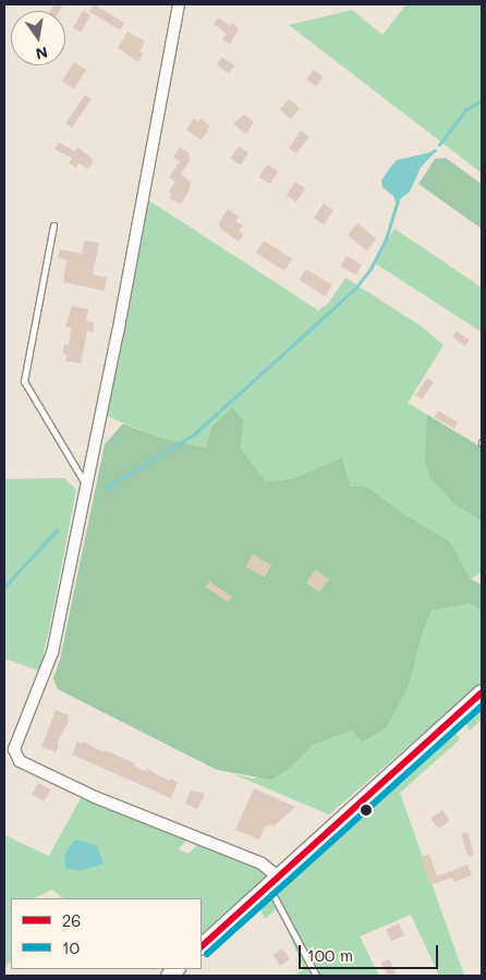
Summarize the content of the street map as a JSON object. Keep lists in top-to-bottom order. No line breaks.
{"lines":["transit line 26","transit line 10"],"legend":["26","10"],"scale_bar":"100 m","north":"bottom"}
